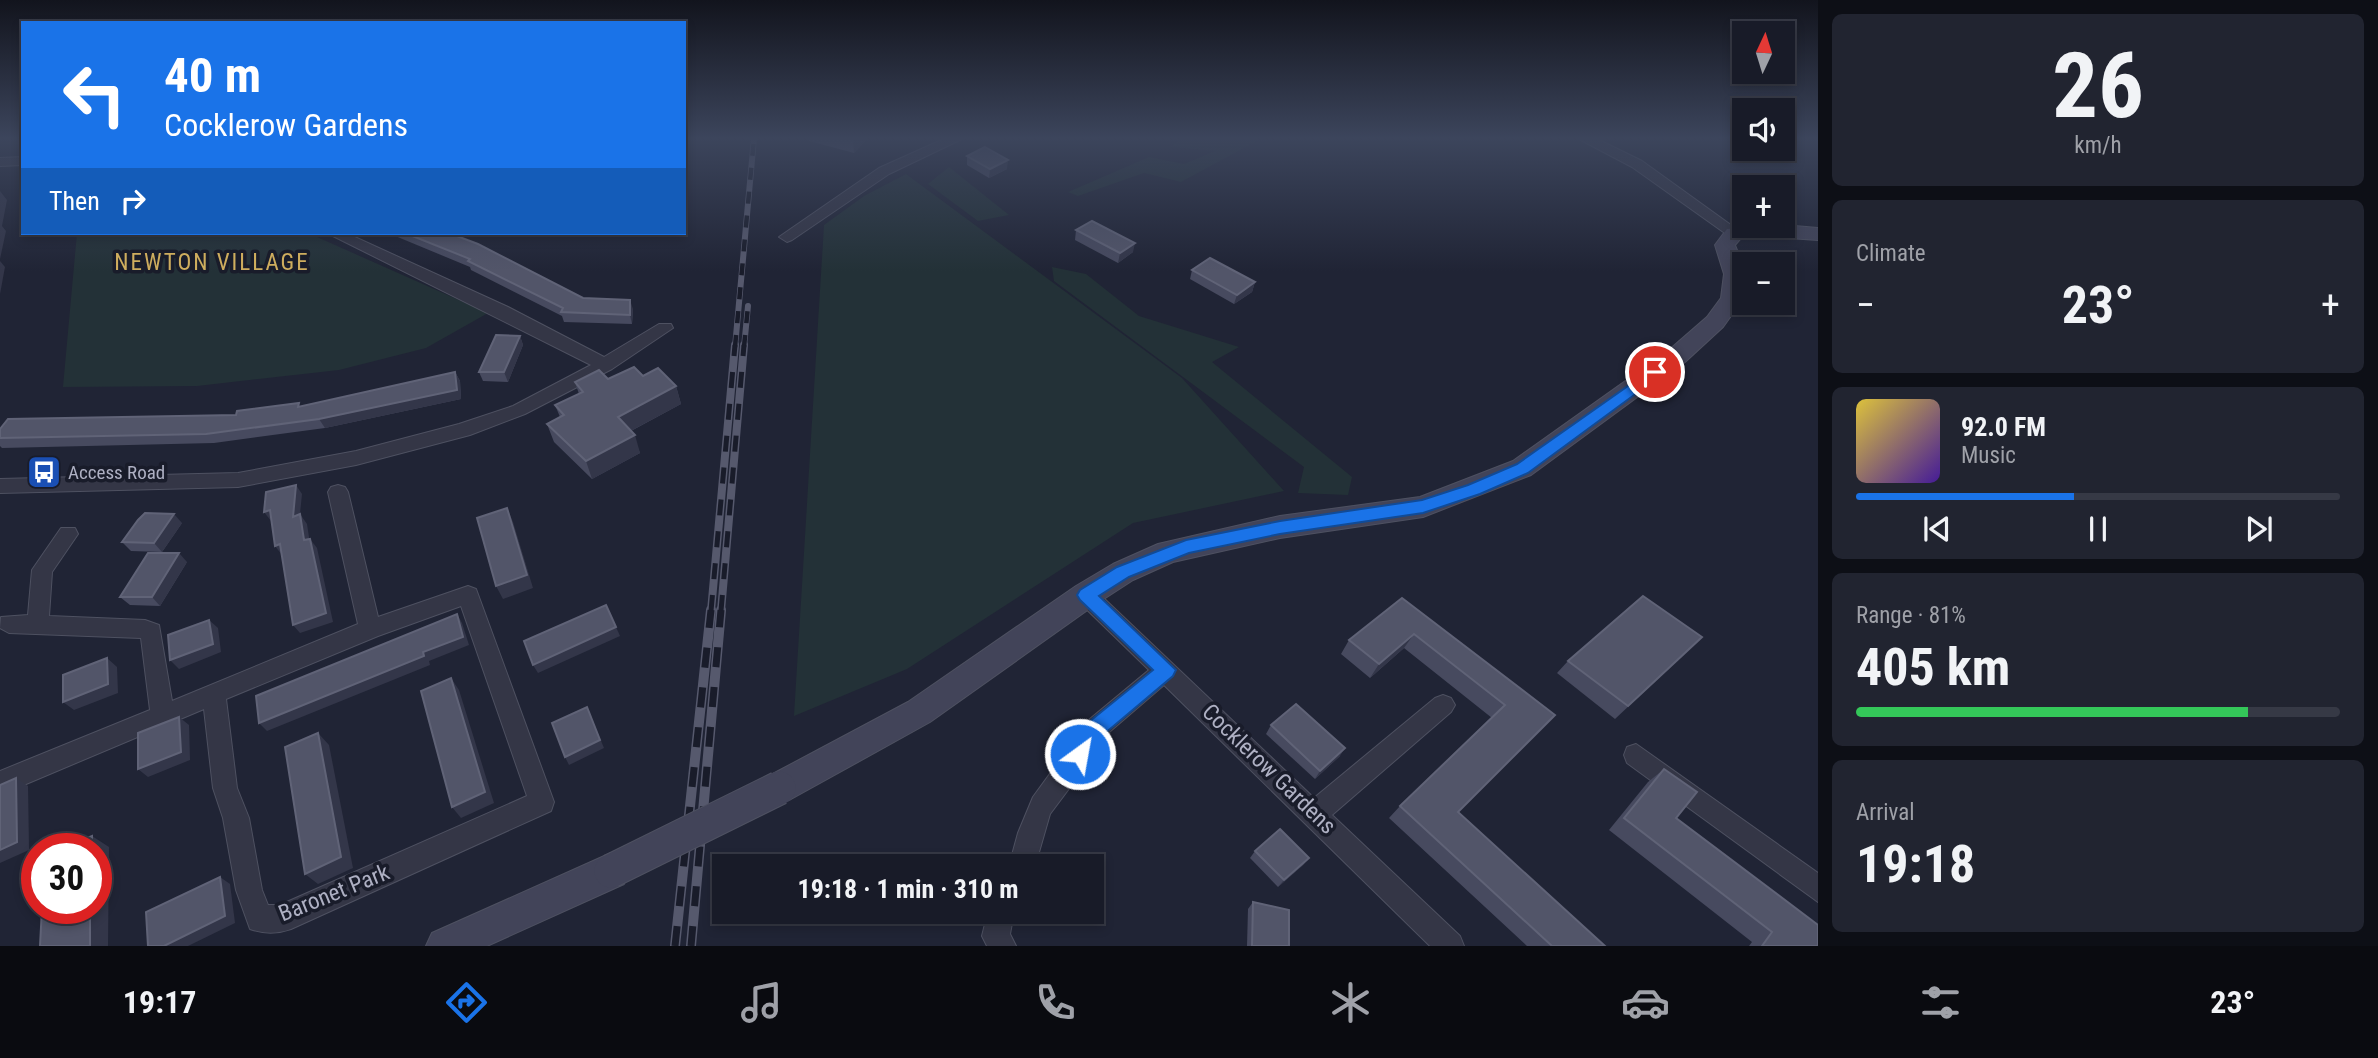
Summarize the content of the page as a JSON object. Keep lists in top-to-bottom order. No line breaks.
{"streets":{"street":["Cocklerow Gardens","Baronet Park"]},"districts":["NEWTON VILLAGE"],"places":{"bus stop":["Access Road"]},"north":"top","page":{"tile":[["26","km/h"],"Climate",["Range · 81%","405 km"],["Arrival","19:18"]],"map_buttons":["+","−"],"turn":["40 m","Cocklerow Gardens"],"then":"Then","heat":["−","23°","+"],"song":["92.0 FM","Music"],"limit":"30","trip":"19:18 · 1 min · 310 m","tabs":["19:17","23°"]}}
